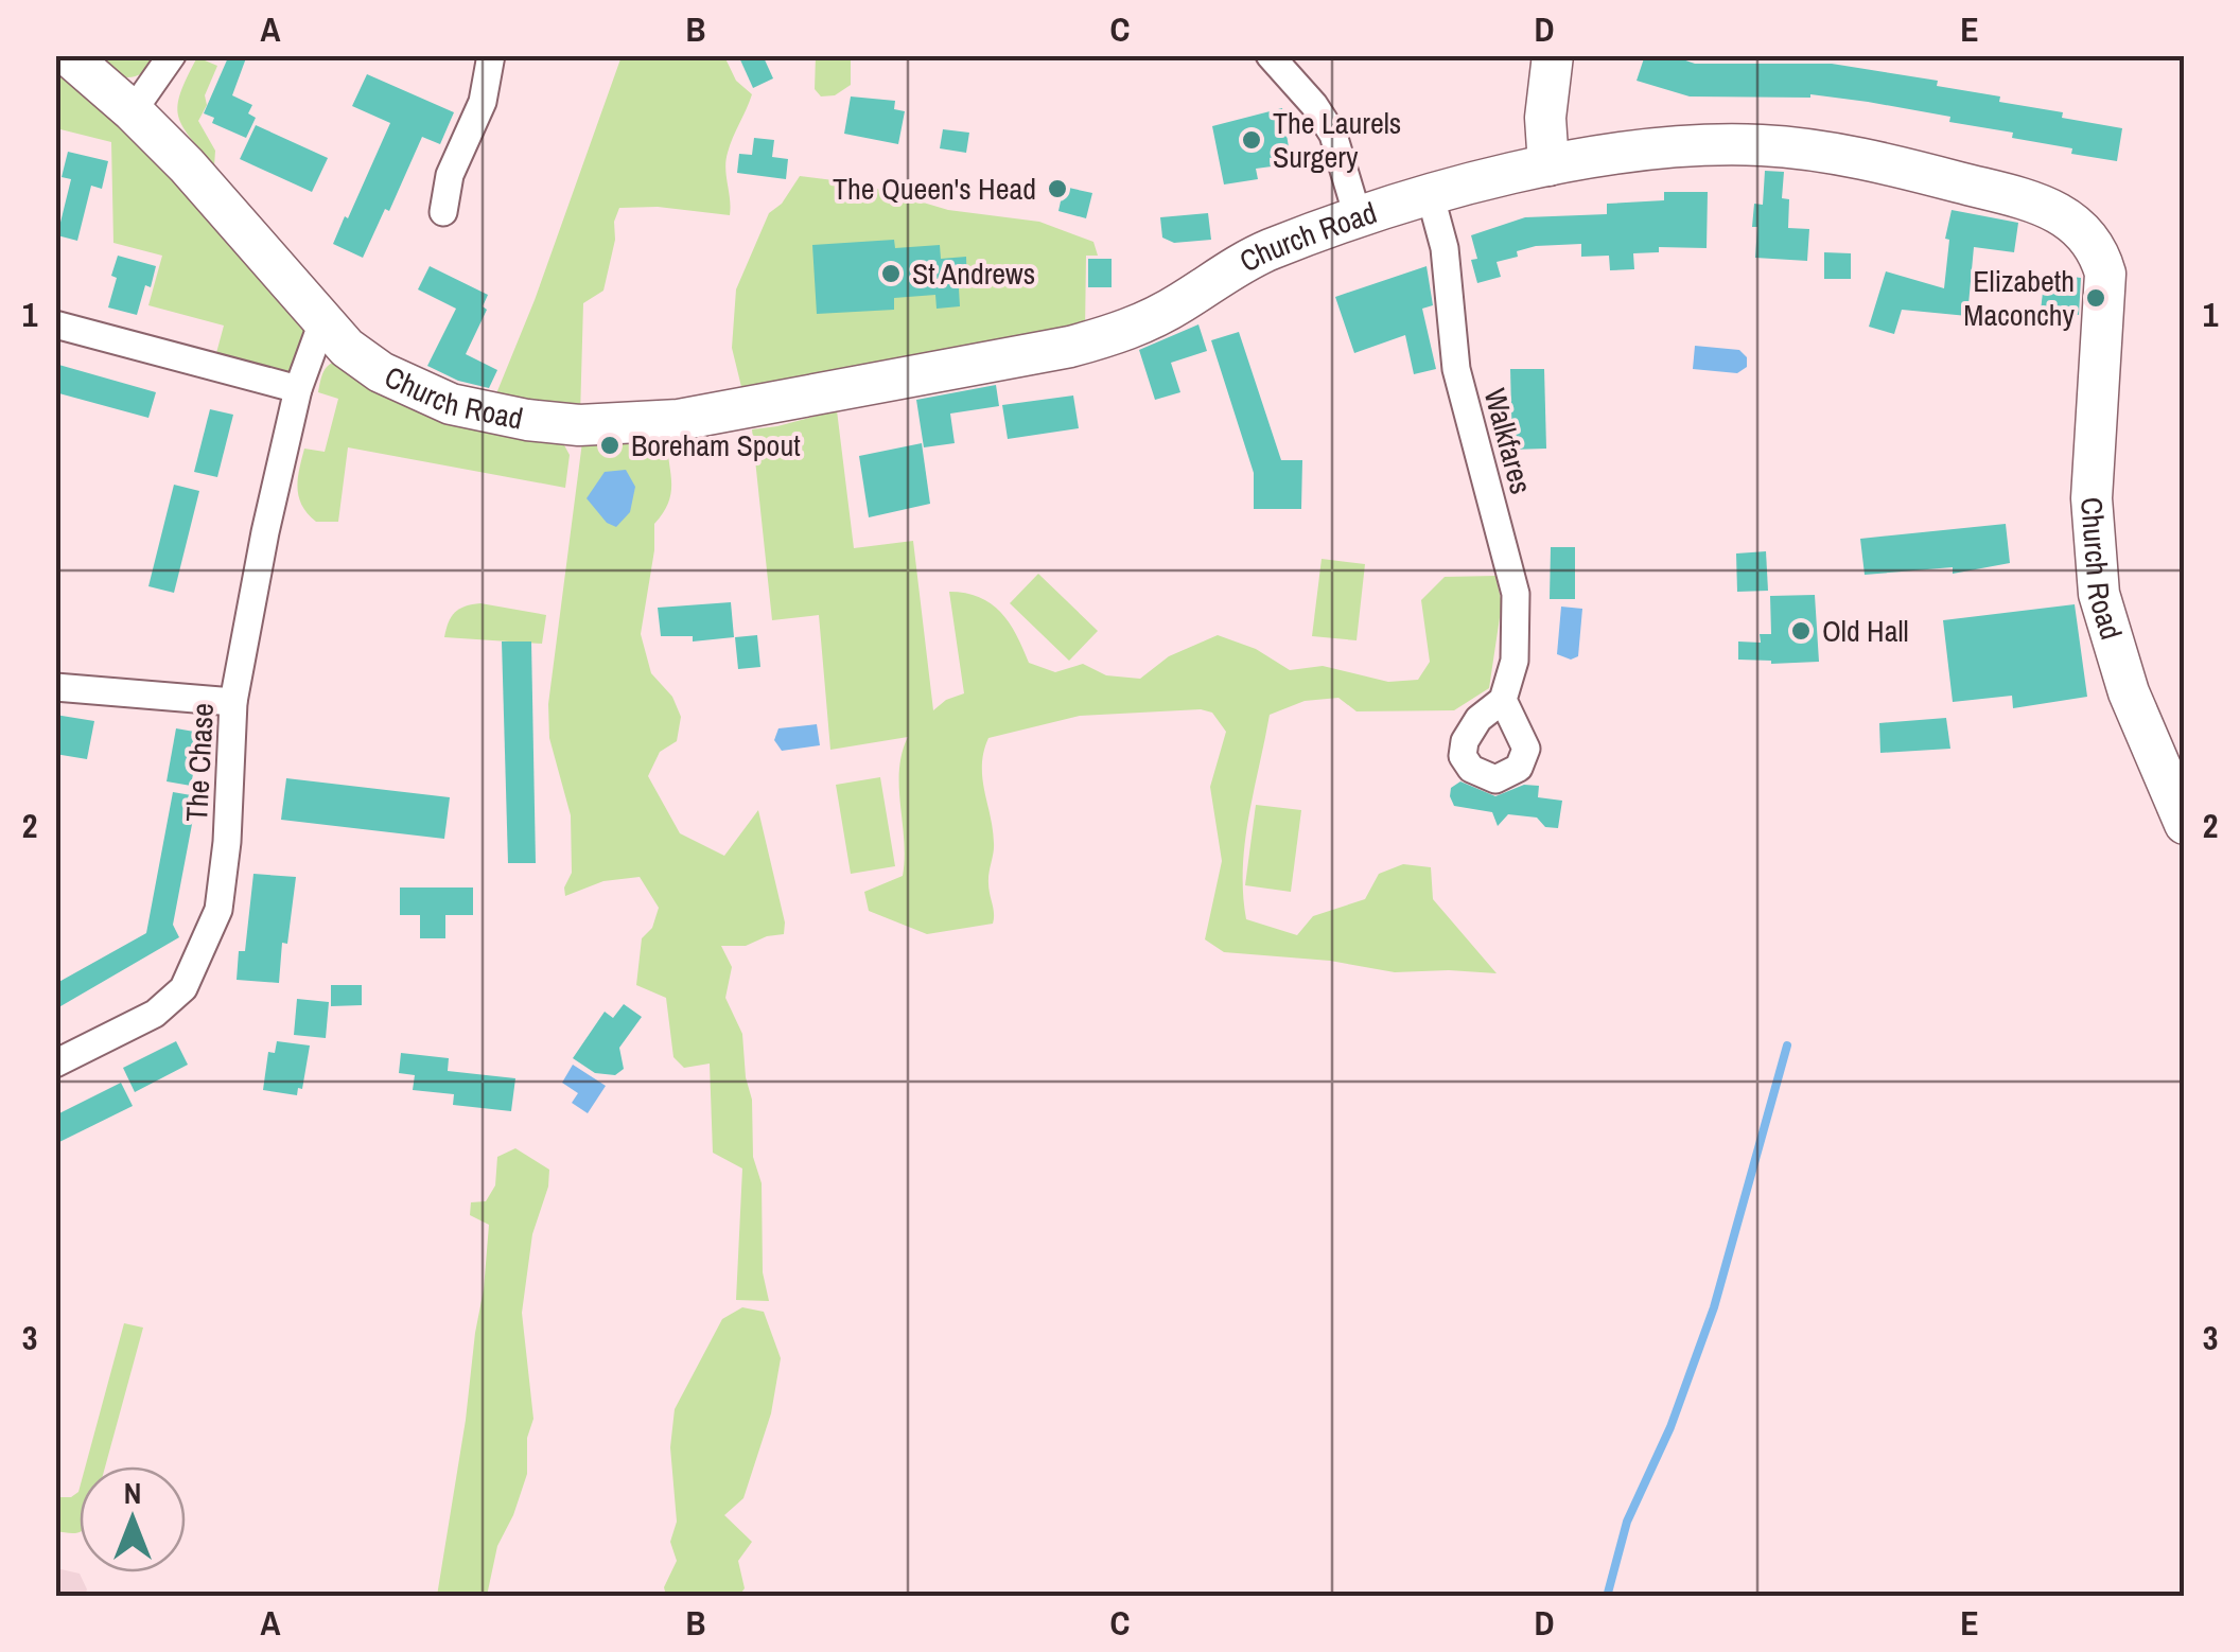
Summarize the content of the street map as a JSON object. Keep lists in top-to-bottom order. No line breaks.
{"streets":{"street":["Church Road","Walkfares","The Chase"]},"crossings":[["Church Road","Walkfares"],["Church Road","The Chase"]],"places":["The Laurels Surgery","The Queen's Head","St Andrews","Elizabeth Maconchy","Boreham Spout","Old Hall"],"north":"top","grid":{"columns":["A","B","C","D","E"],"rows":["1","2","3"]}}
